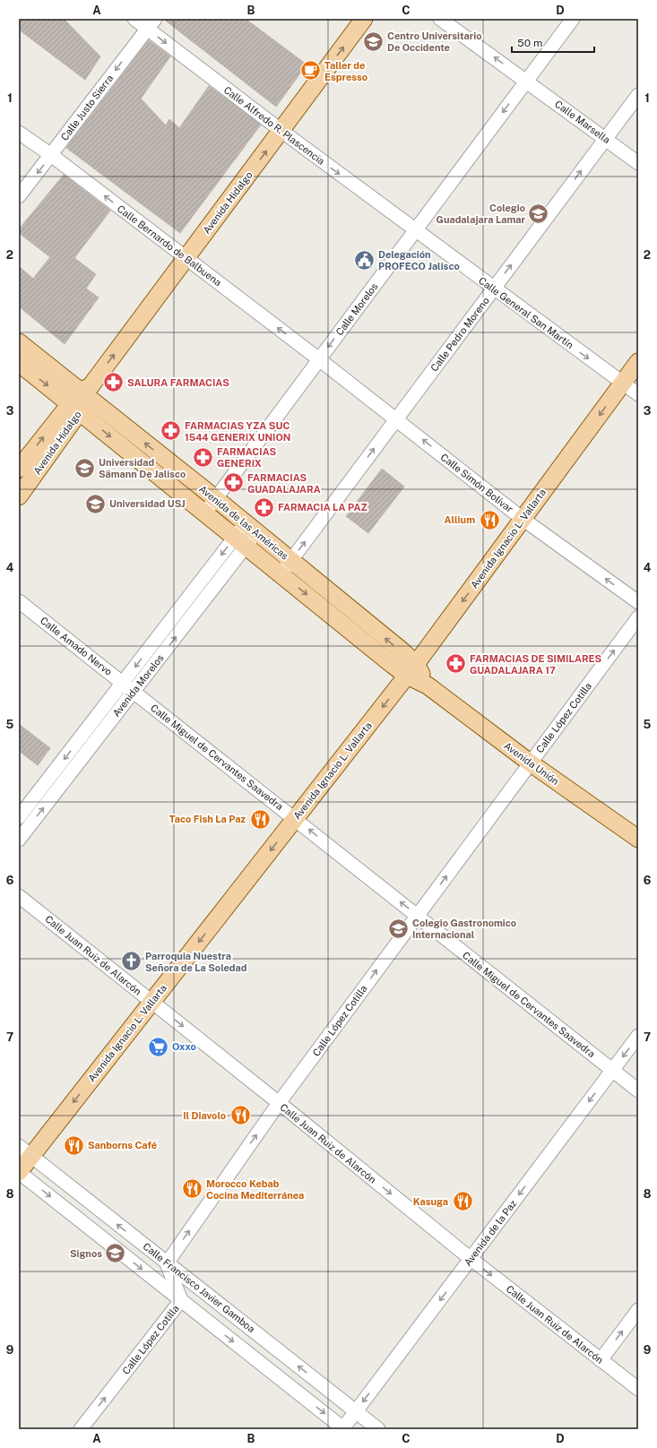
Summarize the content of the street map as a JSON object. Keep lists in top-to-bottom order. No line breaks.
{"streets":{"main road":["Avenida Hidalgo","Avenida de las Américas","Avenida Ignacio L. Vallarta","Avenida Unión"],"street":["Calle Justo Sierra","Calle Marsella","Calle Alfredo R. Plascencia","Calle Bernardo de Balbuena","Calle Morelos","Calle General San Martín","Calle Pedro Moreno","Calle Simón Bolívar","Calle Amado Nervo","Avenida Morelos","Calle López Cotilla","Calle Miguel de Cervantes Saavedra","Calle Juan Ruiz de Alarcón","Avenida de la Paz","Calle Francisco Javier Gamboa"]},"crossings":[["Calle Justo Sierra","Calle Alfredo R. Plascencia"],["Calle Justo Sierra","Calle Bernardo de Balbuena"],["Calle Marsella","Calle Morelos"],["Calle Marsella","Calle Pedro Moreno"],["Calle Alfredo R. Plascencia","Avenida Hidalgo"],["Calle Alfredo R. Plascencia","Calle Morelos"],["Calle Alfredo R. Plascencia","Calle General San Martín"],["Avenida Hidalgo","Calle Bernardo de Balbuena"],["Avenida Hidalgo","Avenida de las Américas"],["Calle Bernardo de Balbuena","Calle Morelos"],["Calle Bernardo de Balbuena","Calle Simón Bolívar"],["Calle Morelos","Calle General San Martín"],["Calle Morelos","Calle Simón Bolívar"],["Calle Morelos","Avenida de las Américas"],["Calle General San Martín","Calle Pedro Moreno"],["Calle General San Martín","Avenida Ignacio L. Vallarta"],["Calle Pedro Moreno","Calle Simón Bolívar"],["Calle Pedro Moreno","Avenida de las Américas"],["Calle Simón Bolívar","Avenida Ignacio L. Vallarta"],["Avenida de las Américas","Avenida Ignacio L. Vallarta"],["Avenida de las Américas","Avenida Morelos"],["Avenida de las Américas","Avenida Unión"],["Avenida Ignacio L. Vallarta","Calle Miguel de Cervantes Saavedra"],["Avenida Ignacio L. Vallarta","Avenida Unión"],["Avenida Ignacio L. Vallarta","Calle Juan Ruiz de Alarcón"],["Avenida Ignacio L. Vallarta","Calle Francisco Javier Gamboa"],["Calle Amado Nervo","Avenida Morelos"],["Calle Amado Nervo","Calle Miguel de Cervantes Saavedra"],["Avenida Morelos","Calle Miguel de Cervantes Saavedra"],["Calle López Cotilla","Calle Miguel de Cervantes Saavedra"],["Calle López Cotilla","Avenida Unión"],["Calle López Cotilla","Calle Juan Ruiz de Alarcón"],["Calle López Cotilla","Calle Francisco Javier Gamboa"],["Calle Miguel de Cervantes Saavedra","Avenida de la Paz"],["Calle Juan Ruiz de Alarcón","Avenida de la Paz"],["Avenida de la Paz","Calle Francisco Javier Gamboa"]],"one_way":["Calle Justo Sierra","Calle Marsella","Calle Alfredo R. Plascencia","Avenida Hidalgo","Calle Bernardo de Balbuena","Calle Morelos","Calle General San Martín","Calle Pedro Moreno","Calle Simón Bolívar","Avenida Ignacio L. Vallarta","Calle López Cotilla","Calle Juan Ruiz de Alarcón","Avenida de la Paz"],"places":{"school or university":["Centro Universitario De Occidente","Colegio Guadalajara Lamar","Universidad Sämann De Jalisco","Universidad USJ","Colegio Gastronomico Internacional","Signos"],"cafe":["Taller de Espresso"],"public building":["Delegación PROFECO Jalisco"],"pharmacy":["SALURA FARMACIAS","FARMACIAS YZA SUC 1544 GENERIX UNION","FARMACIAS GENERIX","FARMACIAS GUADALAJARA","FARMACIA LA PAZ","FARMACIAS DE SIMILARES GUADALAJARA 17"],"restaurant":["Allium","Taco Fish La Paz","Il Diavolo","Sanborns Café","Morocco Kebab Cocina Mediterránea","Kasuga"],"church":["Parroquia Nuestra Señora de La Soledad"],"supermarket":["Oxxo"]},"scale_bar":"50 m","grid":{"columns":["A","B","C","D"],"rows":["1","2","3","4","5","6","7","8","9"]}}
